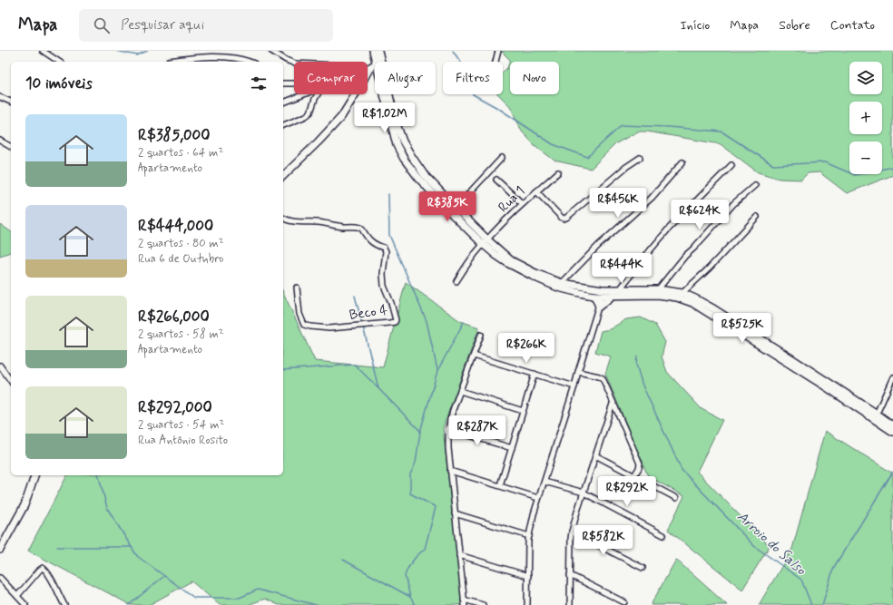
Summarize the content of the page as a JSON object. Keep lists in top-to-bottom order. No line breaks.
{"streets":{"street":["Rua 1","Beco 4"]},"water":["Arroio do Salso"],"page":{"header":"Mapa","search":"Pesquisar aqui","nav":["Início","Mapa","Sobre","Contato"],"map_buttons":["+","−"],"chip":["Comprar","Alugar","Filtros","Novo"],"heading":"10 imóveis","price":["R$1.02M","R$456K","R$385K","R$624K","R$444K","R$525K","R$266K","R$287K","R$292K","R$582K"],"list":[{"name":"R$385,000","note":"2 quartos · 64 m² · Apartamento"},{"name":"R$444,000","note":"2 quartos · 80 m² · Rua 6 de Outubro"},{"name":"R$266,000","note":"2 quartos · 58 m² · Apartamento"},{"name":"R$292,000","note":"2 quartos · 54 m² · Rua Antônio Rosito"}]}}
